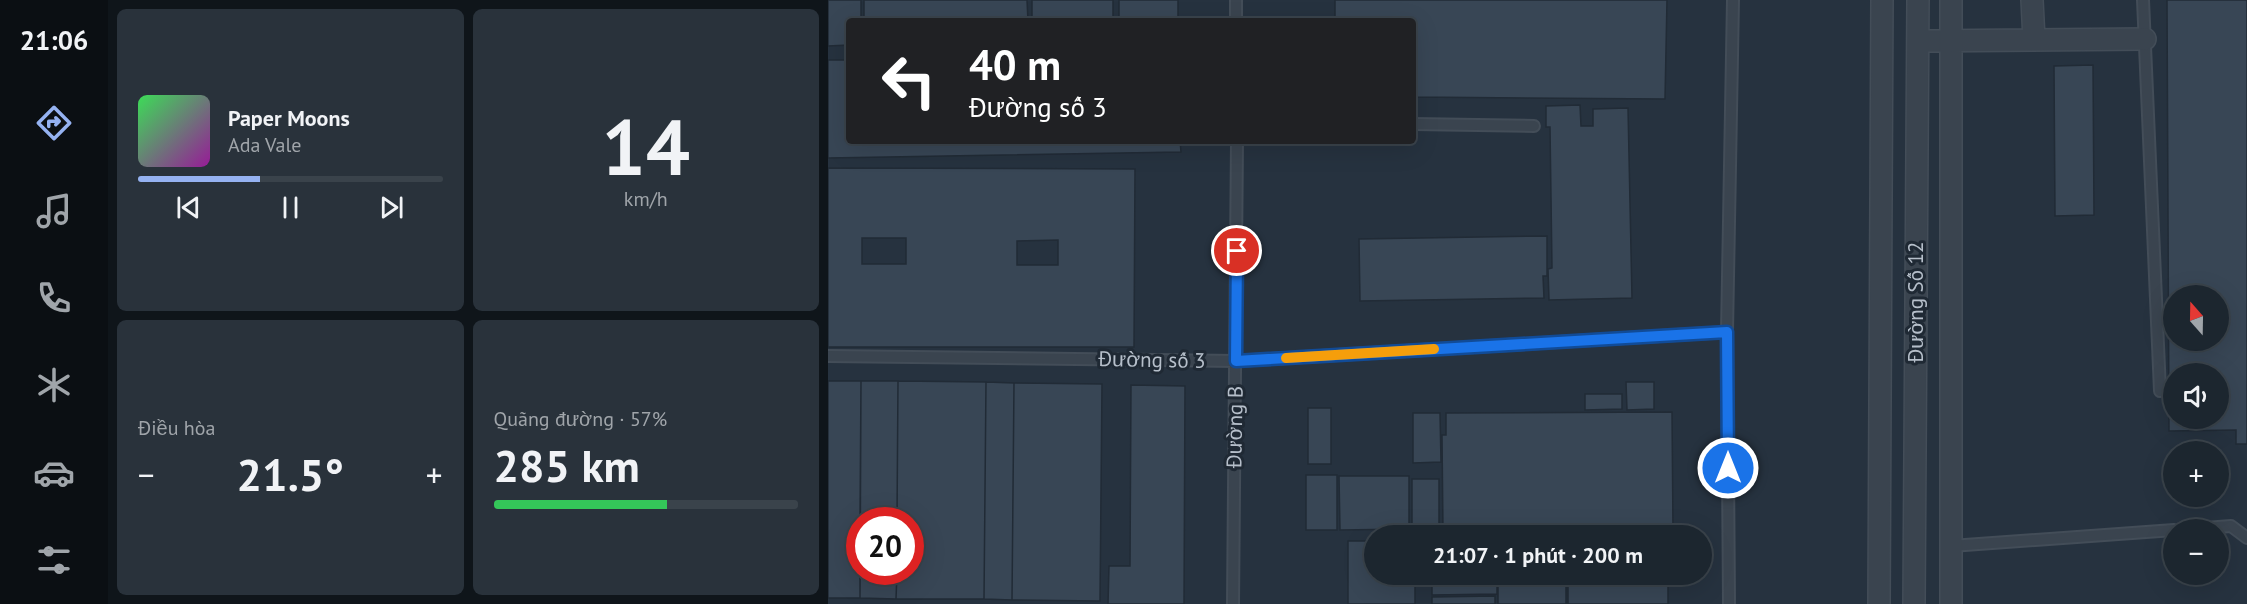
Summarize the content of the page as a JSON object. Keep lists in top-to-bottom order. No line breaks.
{"streets":{"street":["Đường Số 12"],"lane":["Đường số 3","Đường B"]},"crossings":[["Đường số 3","Đường B"]],"north":"top","page":{"tabs":"21:06","tile":[["14","km/h"],"Điều hòa",["Quãng đường · 57%","285 km"]],"turn":["40 m","Đường số 3"],"song":["Paper Moons","Ada Vale"],"map_buttons":["+","−"],"heat":["−","21.5°","+"],"limit":"20","trip":"21:07 · 1 phút · 200 m"}}
